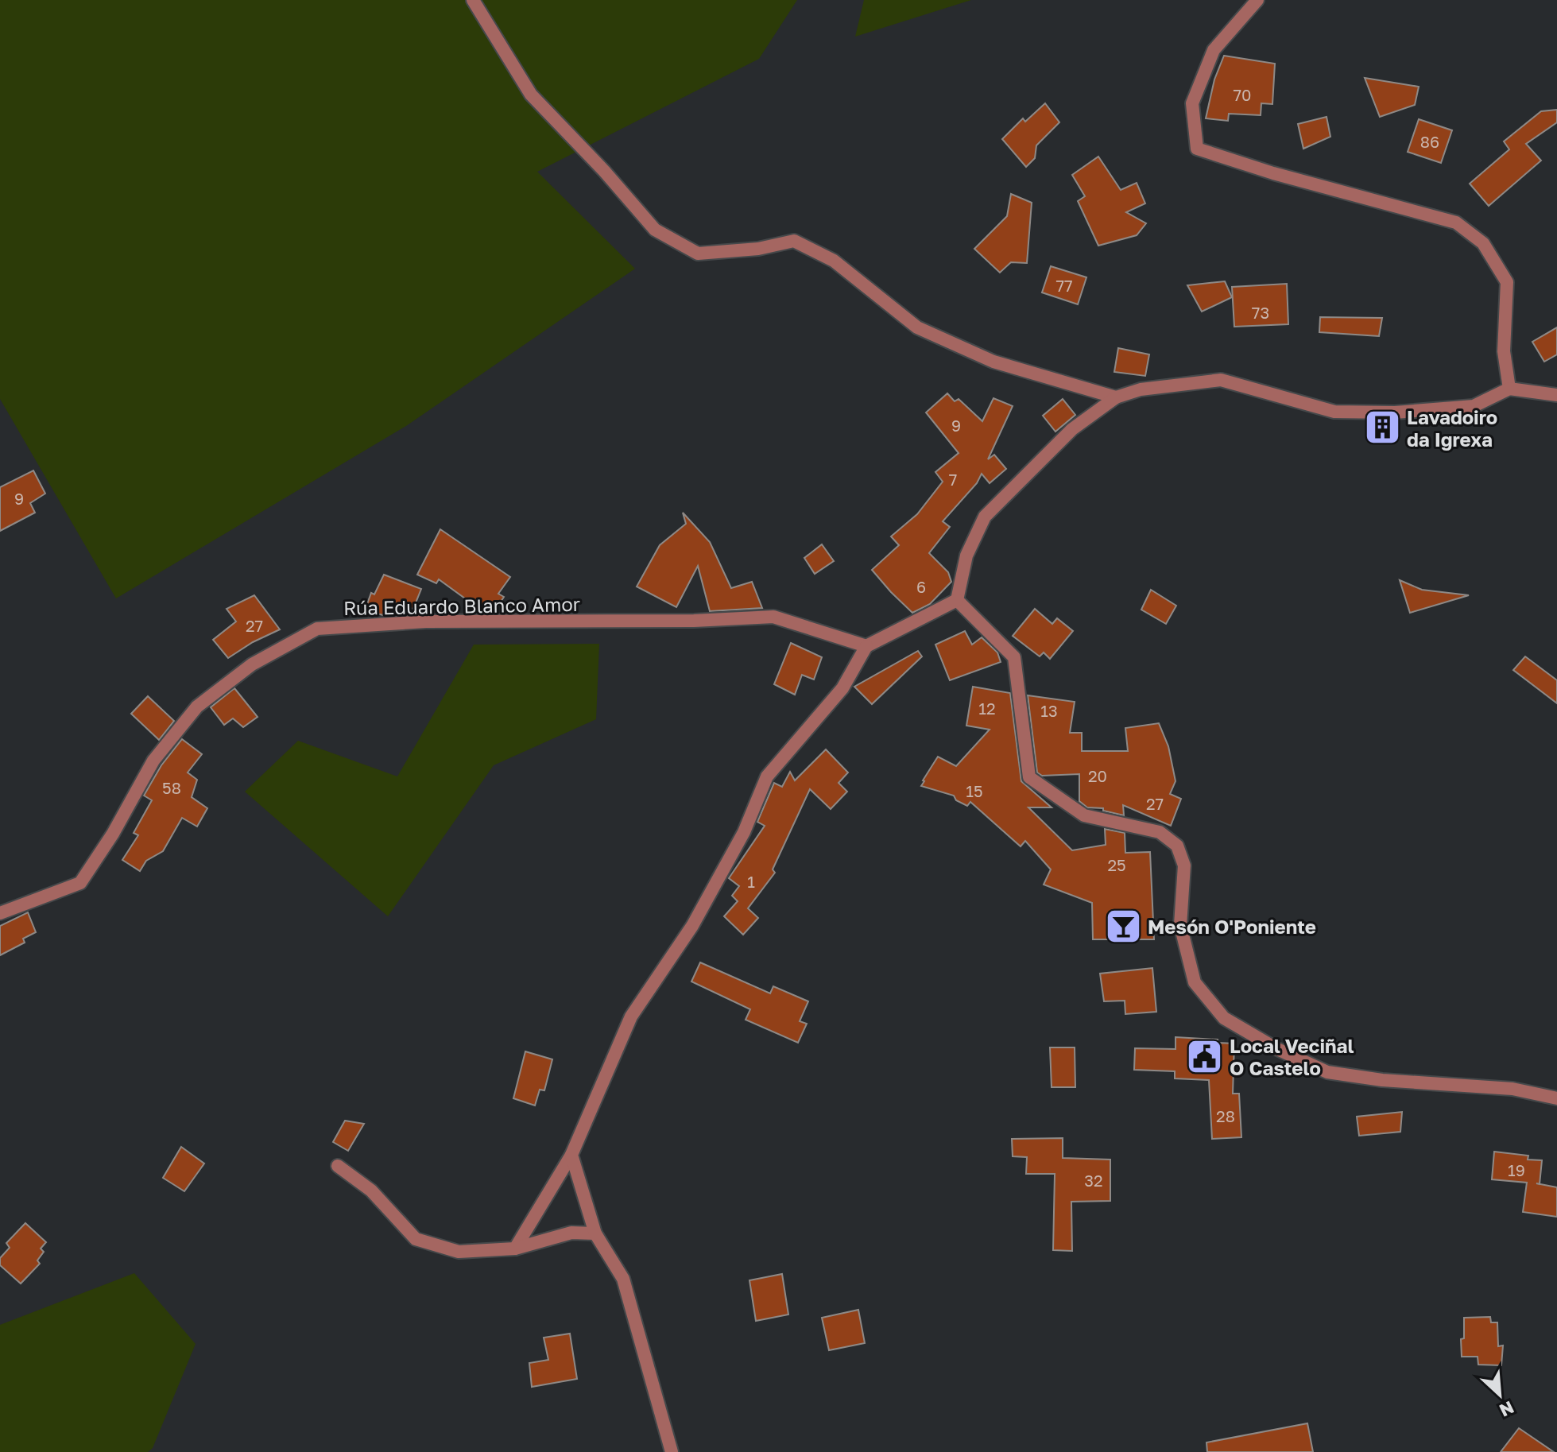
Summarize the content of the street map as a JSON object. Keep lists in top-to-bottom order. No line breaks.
{"streets":{"street":["Rúa Eduardo Blanco Amor"]},"places":{"building":["Lavadoiro da Igrexa"],"bar":["Mesón O'Poniente"],"public building":["Local Veciñal O Castelo"]},"house_numbers":["70","86","77","73","9","7","9","6","27","12","13","20","58","15","27","25","1","28","19","32"],"north":"bottom right"}
